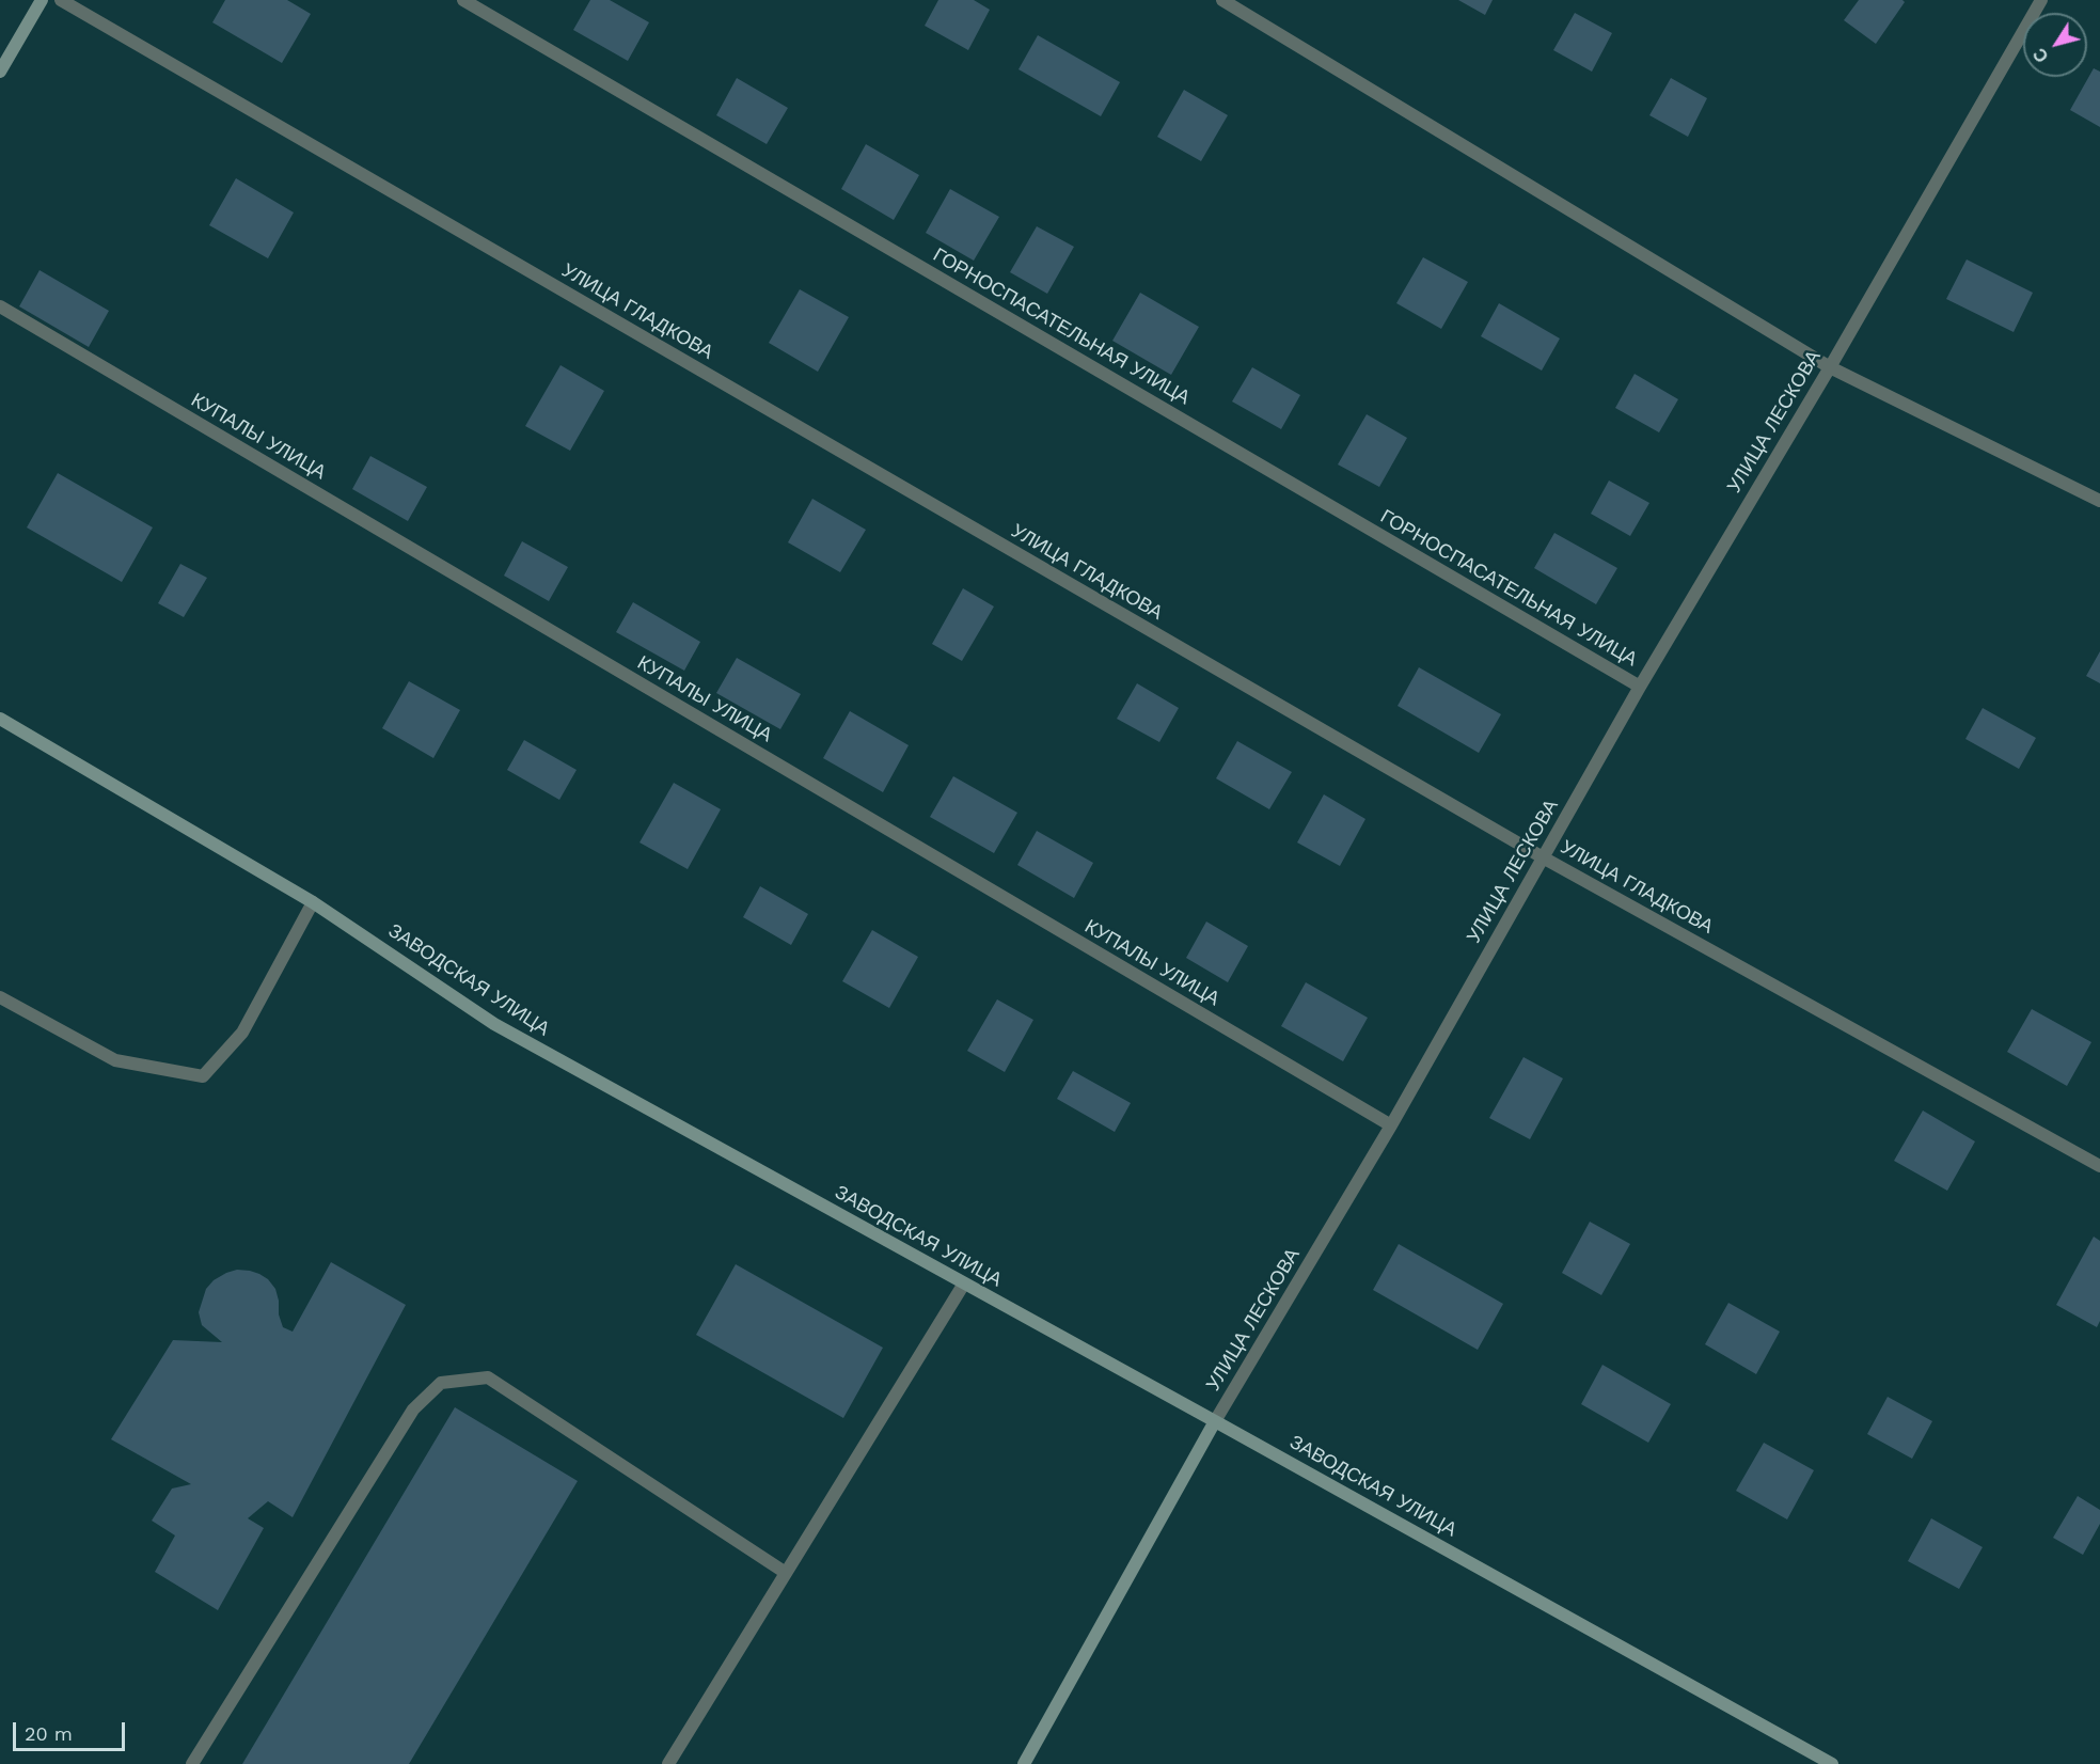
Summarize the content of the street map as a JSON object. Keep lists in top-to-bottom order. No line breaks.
{"streets":{"street":["УЛИЦА ГЛАДКОВА","ГОРНОСПАСАТЕЛЬНАЯ УЛИЦА","УЛИЦА ЛЕСКОВА","КУПАЛЫ УЛИЦА","ЗАВОДСКАЯ УЛИЦА"]},"crossings":[["УЛИЦА ГЛАДКОВА","УЛИЦА ЛЕСКОВА"],["ГОРНОСПАСАТЕЛЬНАЯ УЛИЦА","УЛИЦА ЛЕСКОВА"],["УЛИЦА ЛЕСКОВА","КУПАЛЫ УЛИЦА"],["УЛИЦА ЛЕСКОВА","ЗАВОДСКАЯ УЛИЦА"]],"scale_bar":"20 m","north":"bottom left"}
